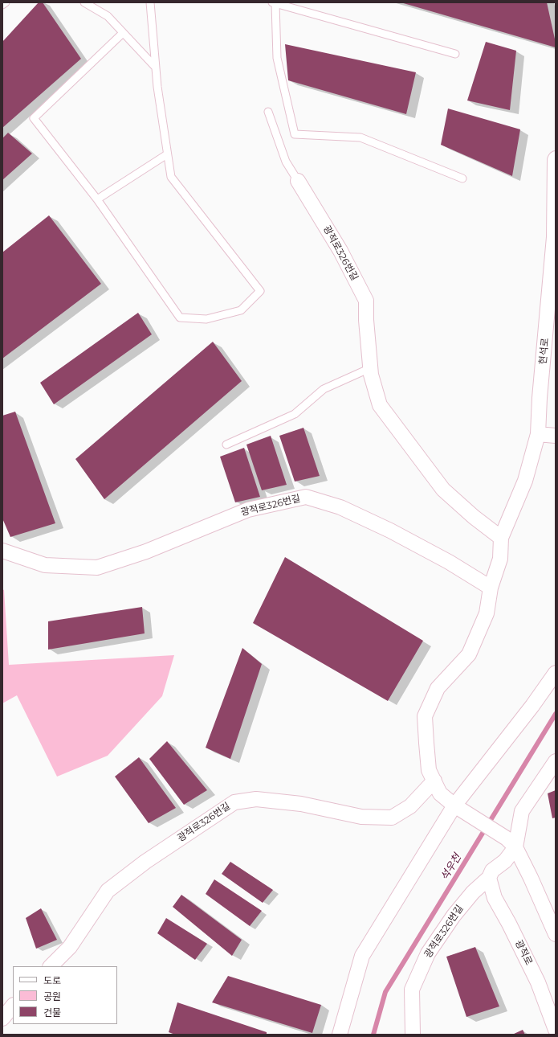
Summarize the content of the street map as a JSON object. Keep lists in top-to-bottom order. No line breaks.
{"streets":{"street":["광적로326번길","현석로","광적로"]},"crossings":[["광적로326번길","현석로"],["광적로326번길","광적로"]],"water":["석우천"],"legend":["도로","공원","건물"]}
